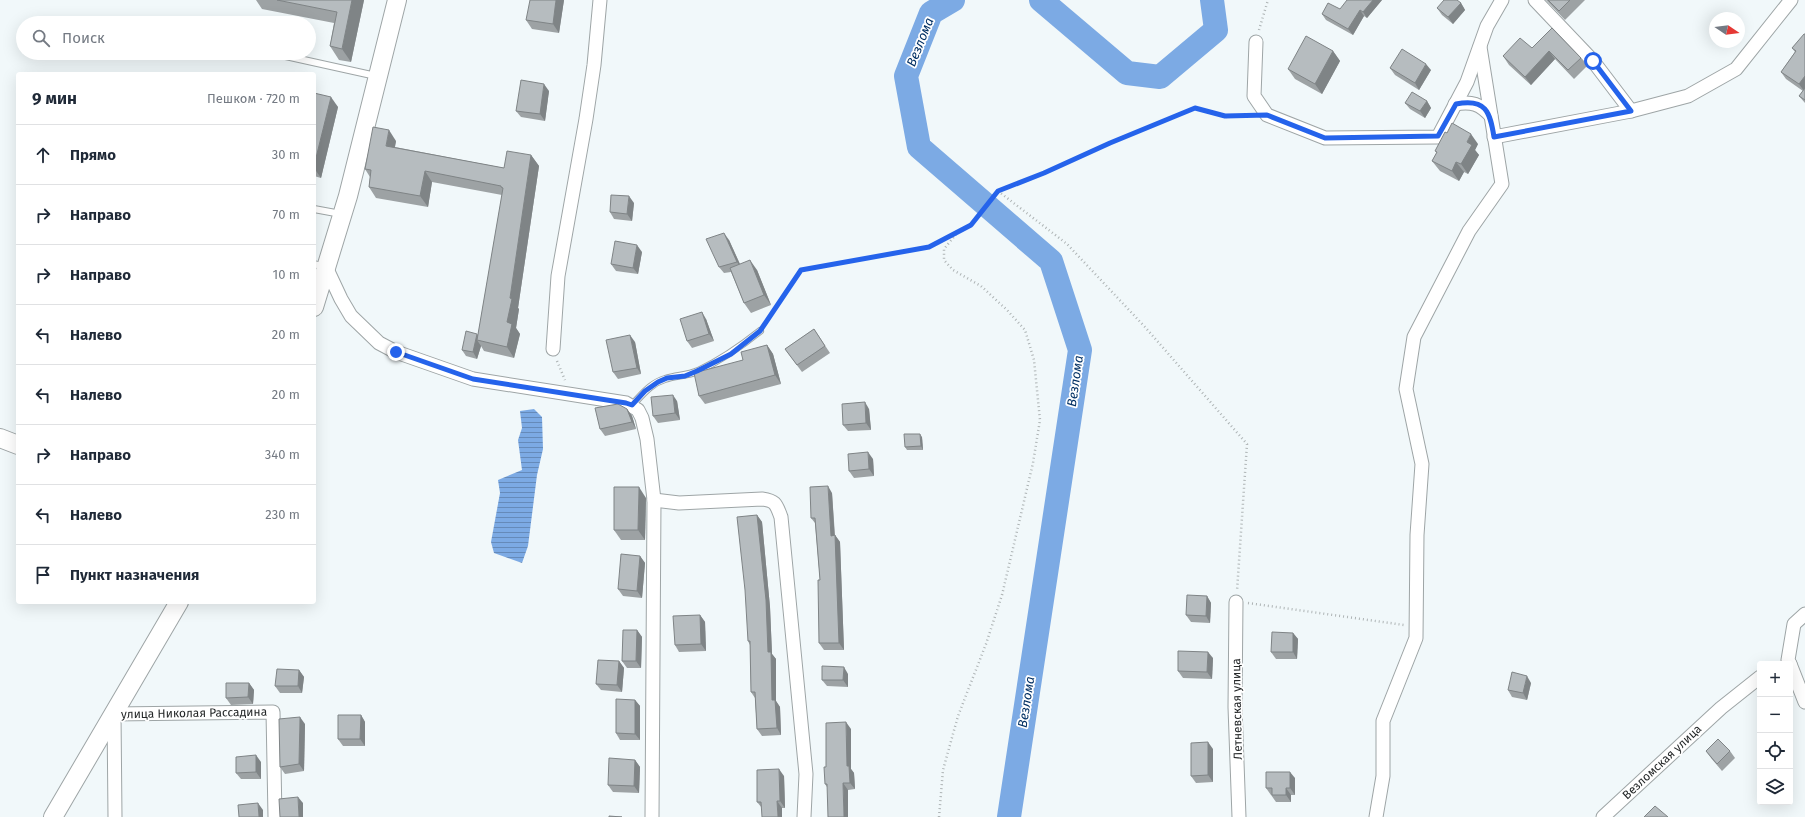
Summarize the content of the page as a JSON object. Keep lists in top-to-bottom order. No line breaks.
{"streets":{"street":["Летневская улица","улица Николая Рассадина","Везломская улица"]},"water":["Везлома"],"north":"right","page":{"search":"Поиск","heading":["9 мин","Пешком · 720 m"],"list":[["Прямо","30 m"],["Направо","70 m"],["Направо","10 m"],["Налево","20 m"],["Налево","20 m"],["Направо","340 m"],["Налево","230 m"],"Пункт назначения"],"map_buttons":["+","−"]}}
